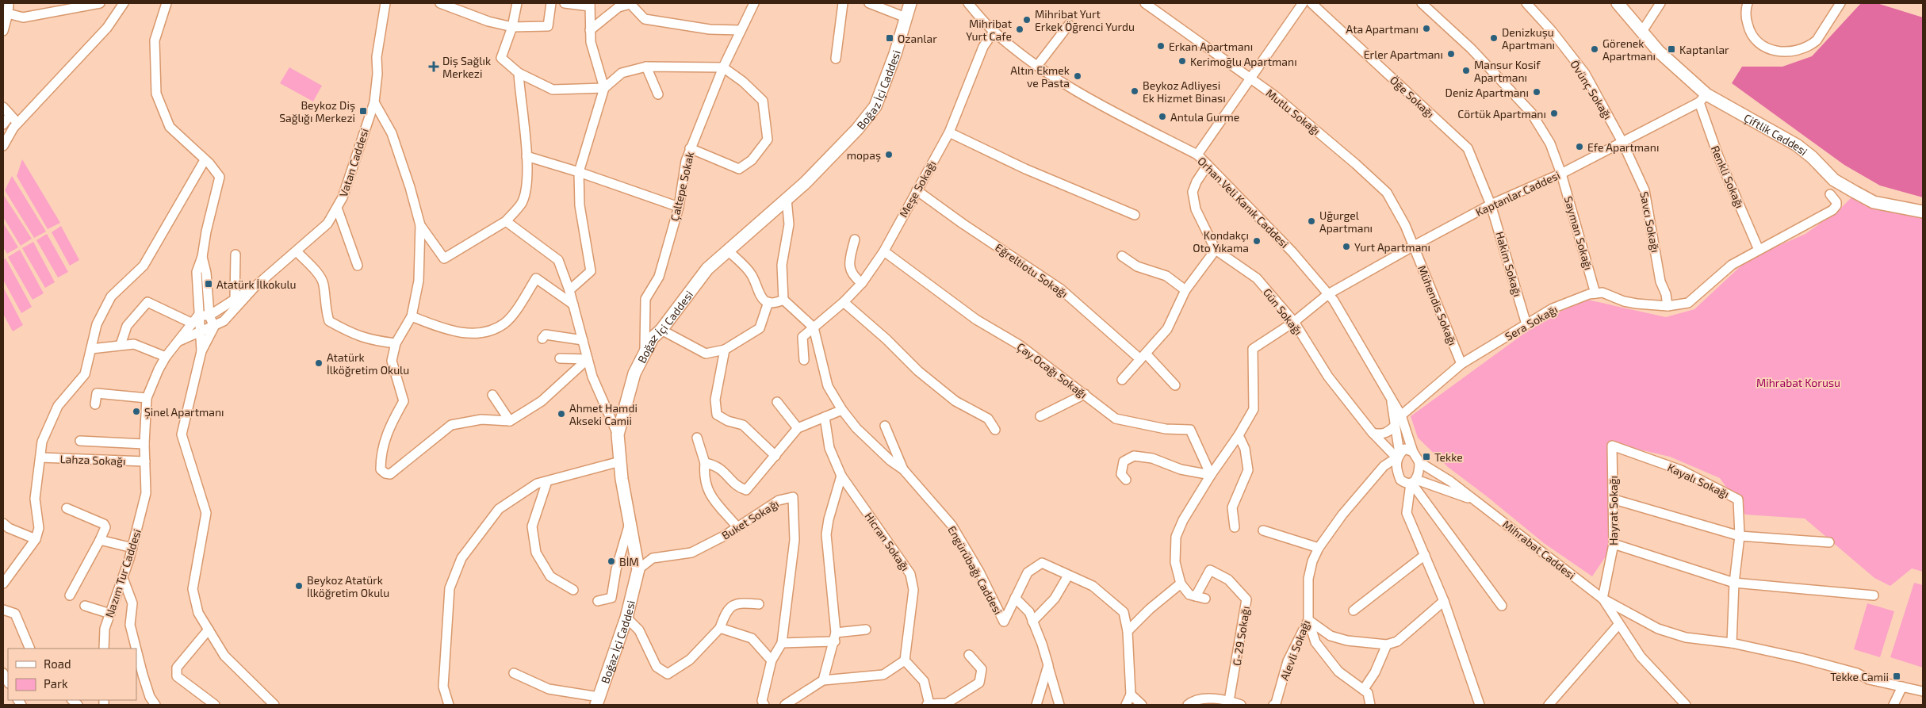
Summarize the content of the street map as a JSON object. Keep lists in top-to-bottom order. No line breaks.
{"streets":{"main road":["Boğaz İçi Caddesi","Çiftlik Caddesi"],"street":["Övünç Sokağı","Öḡe Sokağı","Mutlu Sokağı","Vatan Caddesi","Renkli Sokağı","Çaltepe Sokak","Meşe Sokağı","Kaptanlar Caddesi","Orhan Veli Kanık Caddesi","Savcı Sokağı","Sayman Sokağı","Hakim Sokağı","Eğreltiotu Sokağı","Mühendis Sokağı","Gün Sokağı","Sera Sokağı","Çay Ocağı Sokağı","Lahza Sokağı","Kayalı Sokağı","Hayrat Sokağı","Buket Sokağı","Hicran Sokağı","Mihrabat Caddesi","Engürübağı Caddesi","Nazım Tur Caddesi","G-29 Sokağı","Alevli Sokağı"]},"crossings":[["Boğaz İçi Caddesi","Çaltepe Sokak"],["Boğaz İçi Caddesi","Buket Sokağı"],["Övünç Sokağı","Kaptanlar Caddesi"],["Övünç Sokağı","Savcı Sokağı"],["Öḡe Sokağı","Kaptanlar Caddesi"],["Öḡe Sokağı","Hakim Sokağı"],["Mutlu Sokağı","Kaptanlar Caddesi"],["Mutlu Sokağı","Mühendis Sokağı"],["Çiftlik Caddesi","Renkli Sokağı"],["Çiftlik Caddesi","Kaptanlar Caddesi"],["Vatan Caddesi","Nazım Tur Caddesi"],["Renkli Sokağı","Kaptanlar Caddesi"],["Meşe Sokağı","Orhan Veli Kanık Caddesi"],["Meşe Sokağı","Eğreltiotu Sokağı"],["Meşe Sokağı","Çay Ocağı Sokağı"],["Meşe Sokağı","Engürübağı Caddesi"],["Kaptanlar Caddesi","Orhan Veli Kanık Caddesi"],["Kaptanlar Caddesi","Savcı Sokağı"],["Kaptanlar Caddesi","Sayman Sokağı"],["Kaptanlar Caddesi","Hakim Sokağı"],["Kaptanlar Caddesi","Mühendis Sokağı"],["Kaptanlar Caddesi","Gün Sokağı"],["Orhan Veli Kanık Caddesi","Gün Sokağı"],["Orhan Veli Kanık Caddesi","Sera Sokağı"],["Orhan Veli Kanık Caddesi","Mihrabat Caddesi"],["Orhan Veli Kanık Caddesi","Alevli Sokağı"],["Sayman Sokağı","Sera Sokağı"],["Hakim Sokağı","Sera Sokağı"],["Mühendis Sokağı","Sera Sokağı"],["Gün Sokağı","Mihrabat Caddesi"],["Gün Sokağı","Alevli Sokağı"],["Lahza Sokağı","Nazım Tur Caddesi"],["Kayalı Sokağı","Hayrat Sokağı"],["Hayrat Sokağı","Mihrabat Caddesi"],["Mihrabat Caddesi","Alevli Sokağı"]],"parks":["Mihrabat Korusu"],"places":{"other":["Mihribat Yurt Erkek Öḡrenci Yurdu","Ata Apartmanı","Mihribat Yurt Cafe","Denizkuşu Apartmanı","Erkan Apartmanı","Görenek Apartmanı","Erler Apartmanı","Kerimoḡlu Apartmanı","Mansur Kosif Apartmanı","Altın Ekmek ve Pasta","Beykoz Adliyesi Ek Hizmet Binası","Deniz Apartmanı","Cörtük Apartmanı","Antula Gurme","Efe Apartmanı","mopaş","Uḡurgel Apartmanı","Kondakçı Oto Yıkama","Yurt Apartmanı","Atatürk İlköğretim Okulu","Şinel Apartmanı","Ahmet Hamdi Akseki Camii","BİM","Beykoz Atatürk İlköğretim Okulu"],"transit":["Ozanlar","Kaptanlar","Beykoz Diş Sağlığı Merkezi","Atatürk İlkokulu","Tekke","Tekke Camii"],"health":["Diş Sağlık Merkezi"]},"legend":["Road","Park"]}
